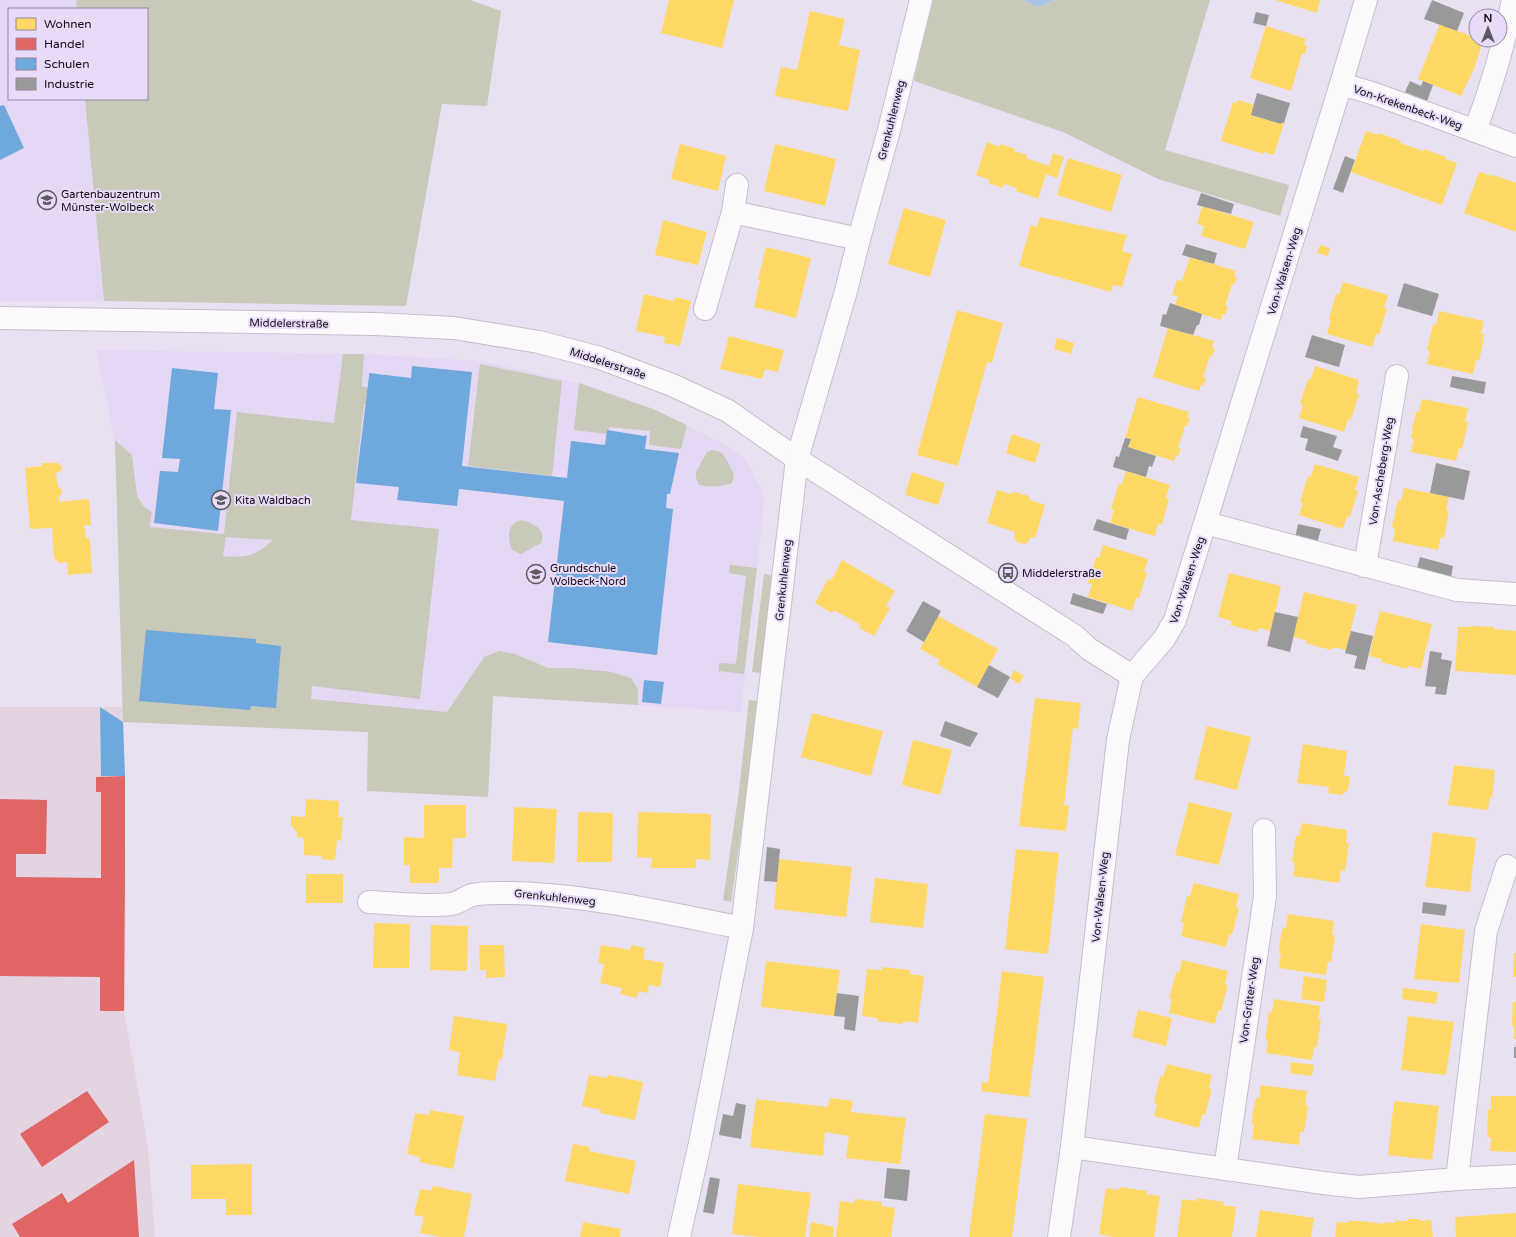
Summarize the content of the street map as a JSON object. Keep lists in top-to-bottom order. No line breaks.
{"streets":{"street":["Von-Krekenbeck-Weg","Grenkuhlenweg","Von-Walsen-Weg","Middelerstraße","Von-Ascheberg-Weg","Von-Grüter-Weg"]},"crossings":[["Von-Krekenbeck-Weg","Von-Walsen-Weg"],["Grenkuhlenweg","Middelerstraße"],["Von-Walsen-Weg","Middelerstraße"]],"places":{"school or university":["Gartenbauzentrum Münster-Wolbeck","Kita Waldbach","Grundschule Wolbeck-Nord"],"bus stop":["Middelerstraße"]},"legend":["Wohnen","Handel","Schulen","Industrie"],"north":"top"}
